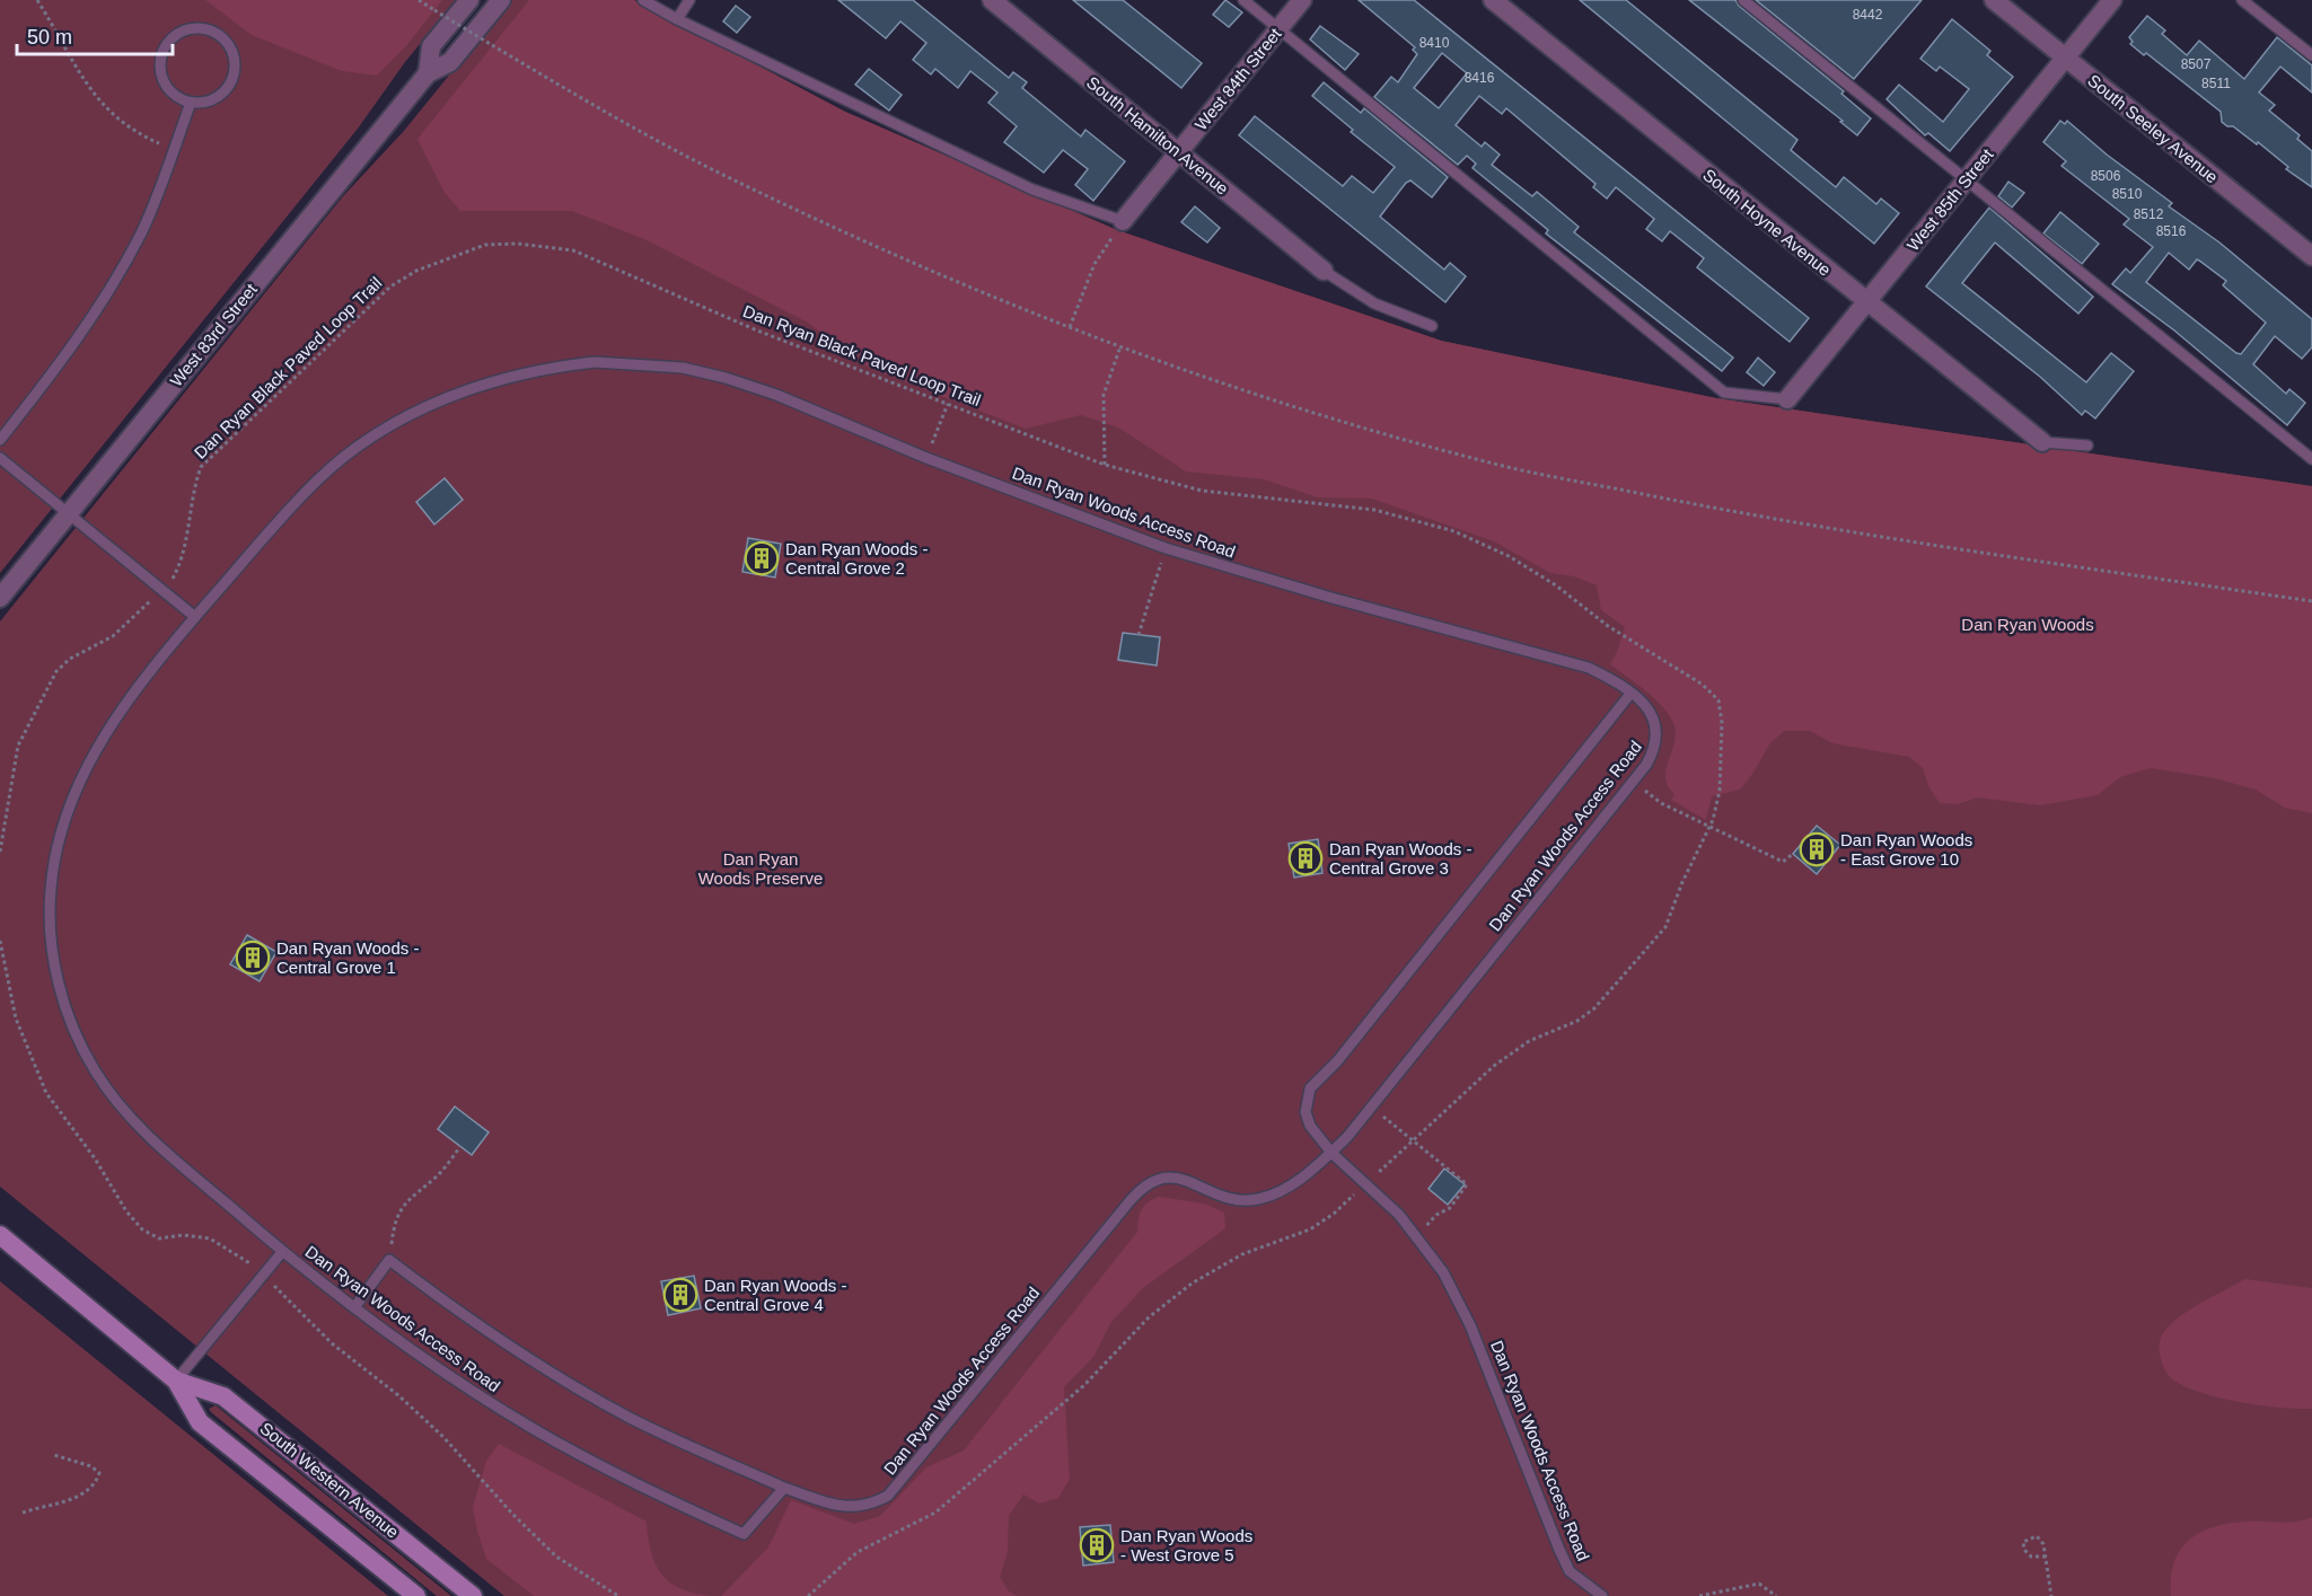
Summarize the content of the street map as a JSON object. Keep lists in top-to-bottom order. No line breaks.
{"streets":{"main road":["South Western Avenue"],"street":["West 84th Street","South Seeley Avenue","South Hamilton Avenue","West 85th Street","South Hoyne Avenue","West 83rd Street"],"lane":["Dan Ryan Woods Access Road"],"path":["Dan Ryan Black Paved Loop Trail"]},"crossings":[["West 84th Street","South Hamilton Avenue"],["South Seeley Avenue","West 85th Street"],["West 85th Street","South Hoyne Avenue"]],"parks":["Dan Ryan Woods","Dan Ryan Woods Preserve"],"places":{"building":["Dan Ryan Woods - Central Grove 2","Dan Ryan Woods - East Grove 10","Dan Ryan Woods - Central Grove 3","Dan Ryan Woods - Central Grove 1","Dan Ryan Woods - Central Grove 4","Dan Ryan Woods - West Grove 5"]},"house_numbers":["8442","8410","8507","8416","8511","8506","8510","8512","8516"],"scale_bar":"50 m"}
